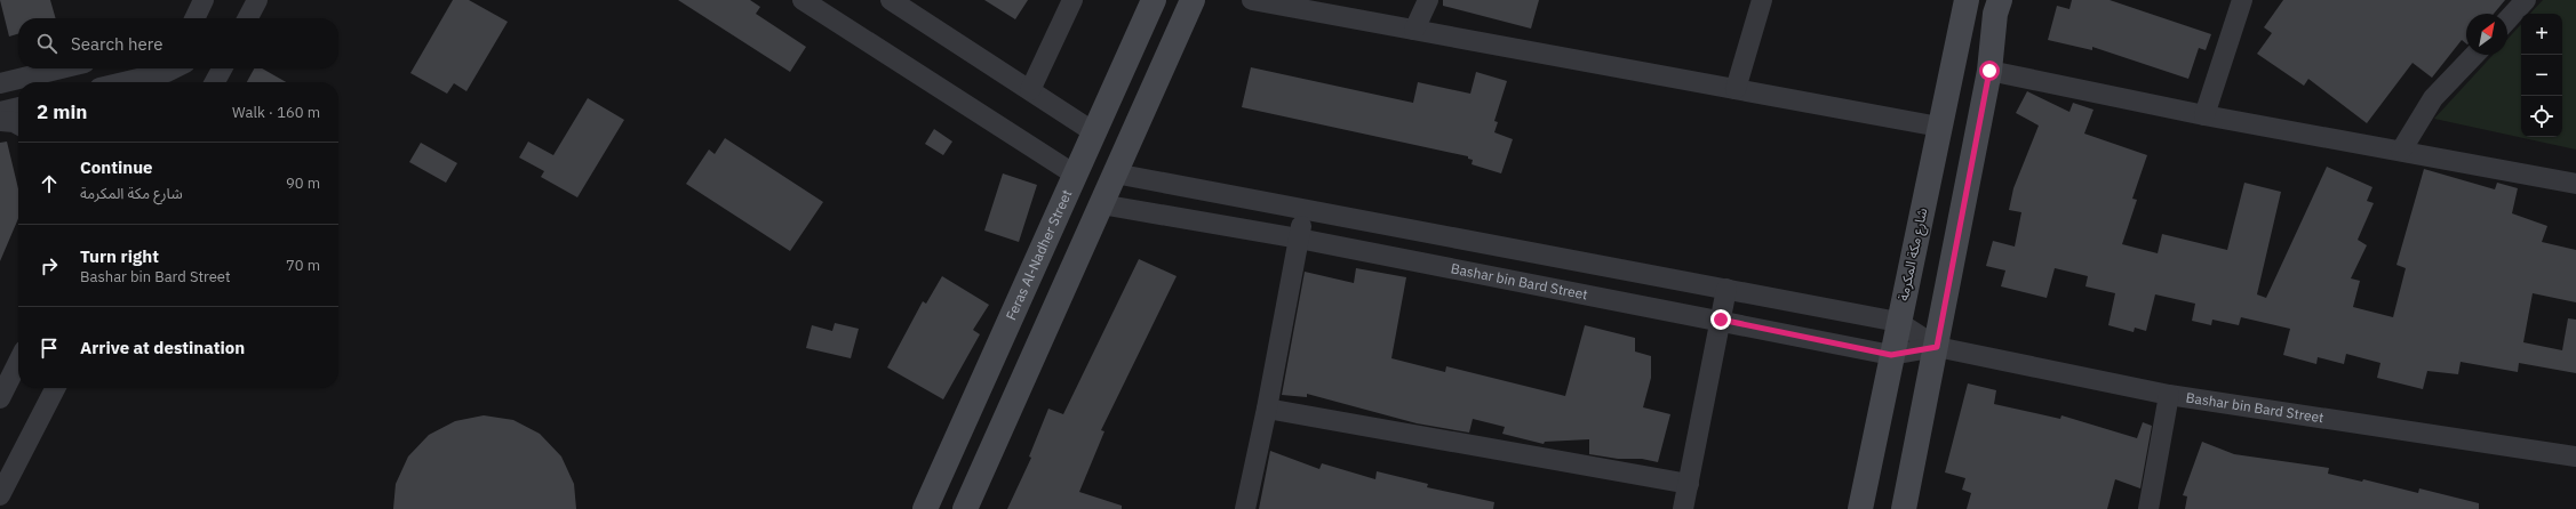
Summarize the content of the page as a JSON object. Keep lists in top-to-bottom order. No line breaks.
{"streets":{"street":["Feras Al-Nadher Street","شارع مكة المكرمة","Bashar bin Bard Street"]},"crossings":[["شارع مكة المكرمة","Bashar bin Bard Street"]],"north":"top right","page":{"map_buttons":["+","−"],"search":"Search here","heading":["2 min","Walk · 160 m"],"list":[["Continue","شارع مكة المكرمة","90 m"],["Turn right","Bashar bin Bard Street","70 m"],"Arrive at destination"]}}
